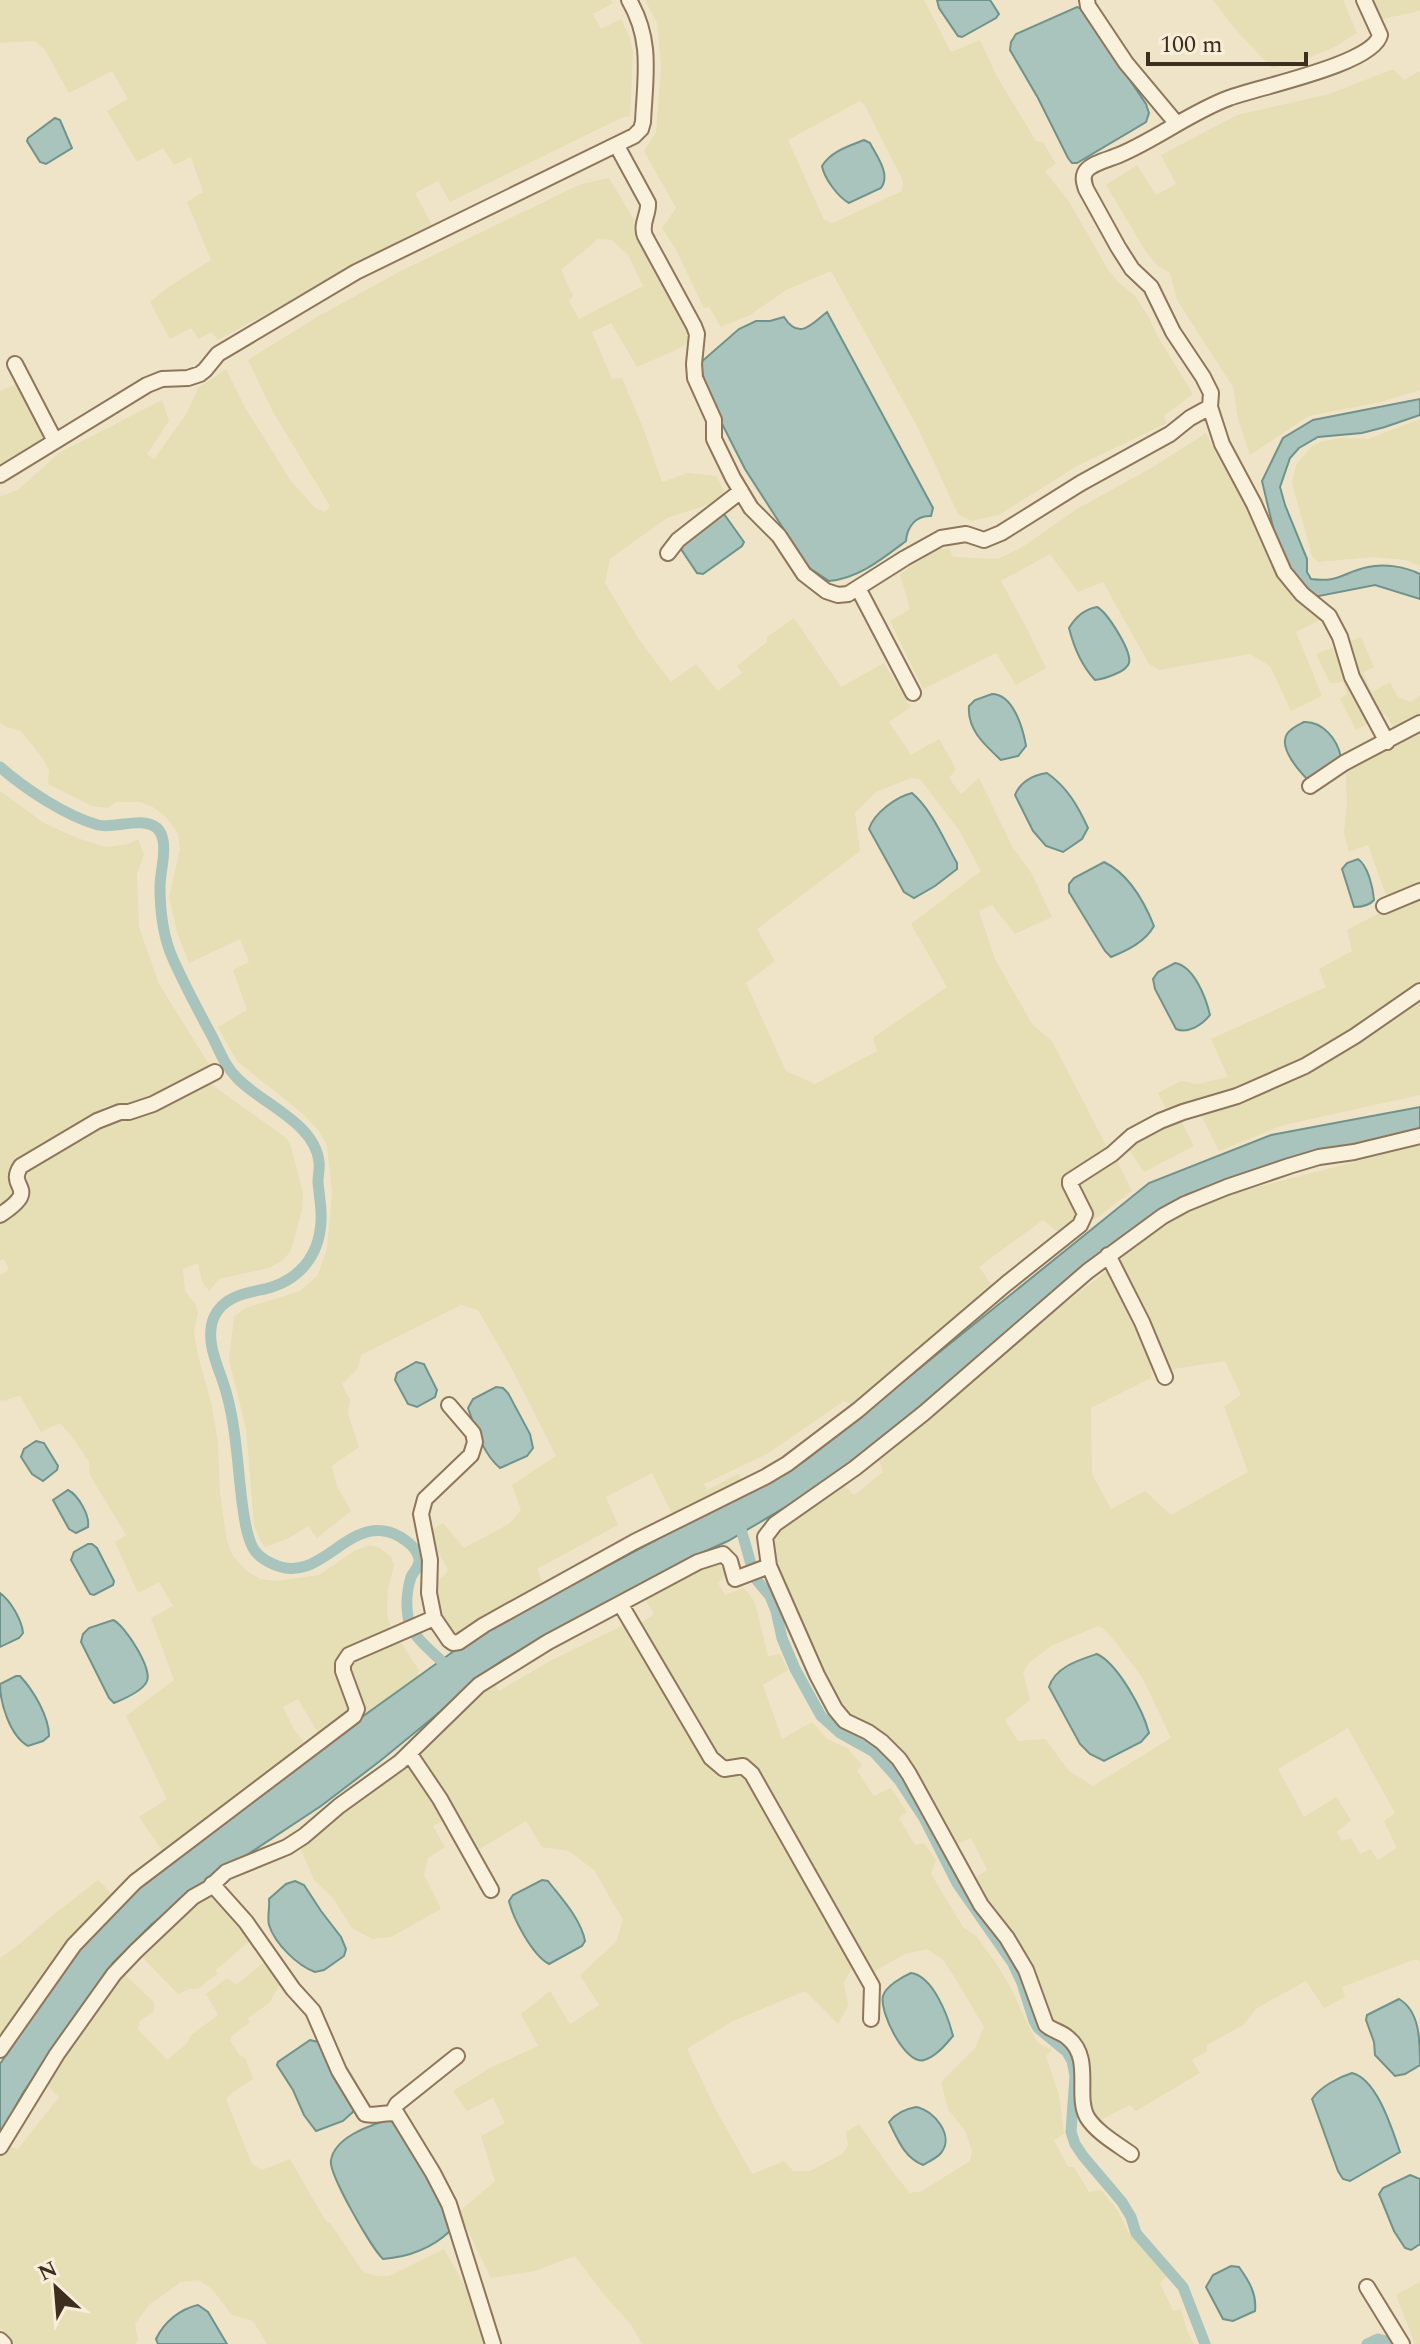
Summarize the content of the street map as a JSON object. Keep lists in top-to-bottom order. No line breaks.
{"scale_bar":"100 m","north":"top left"}
